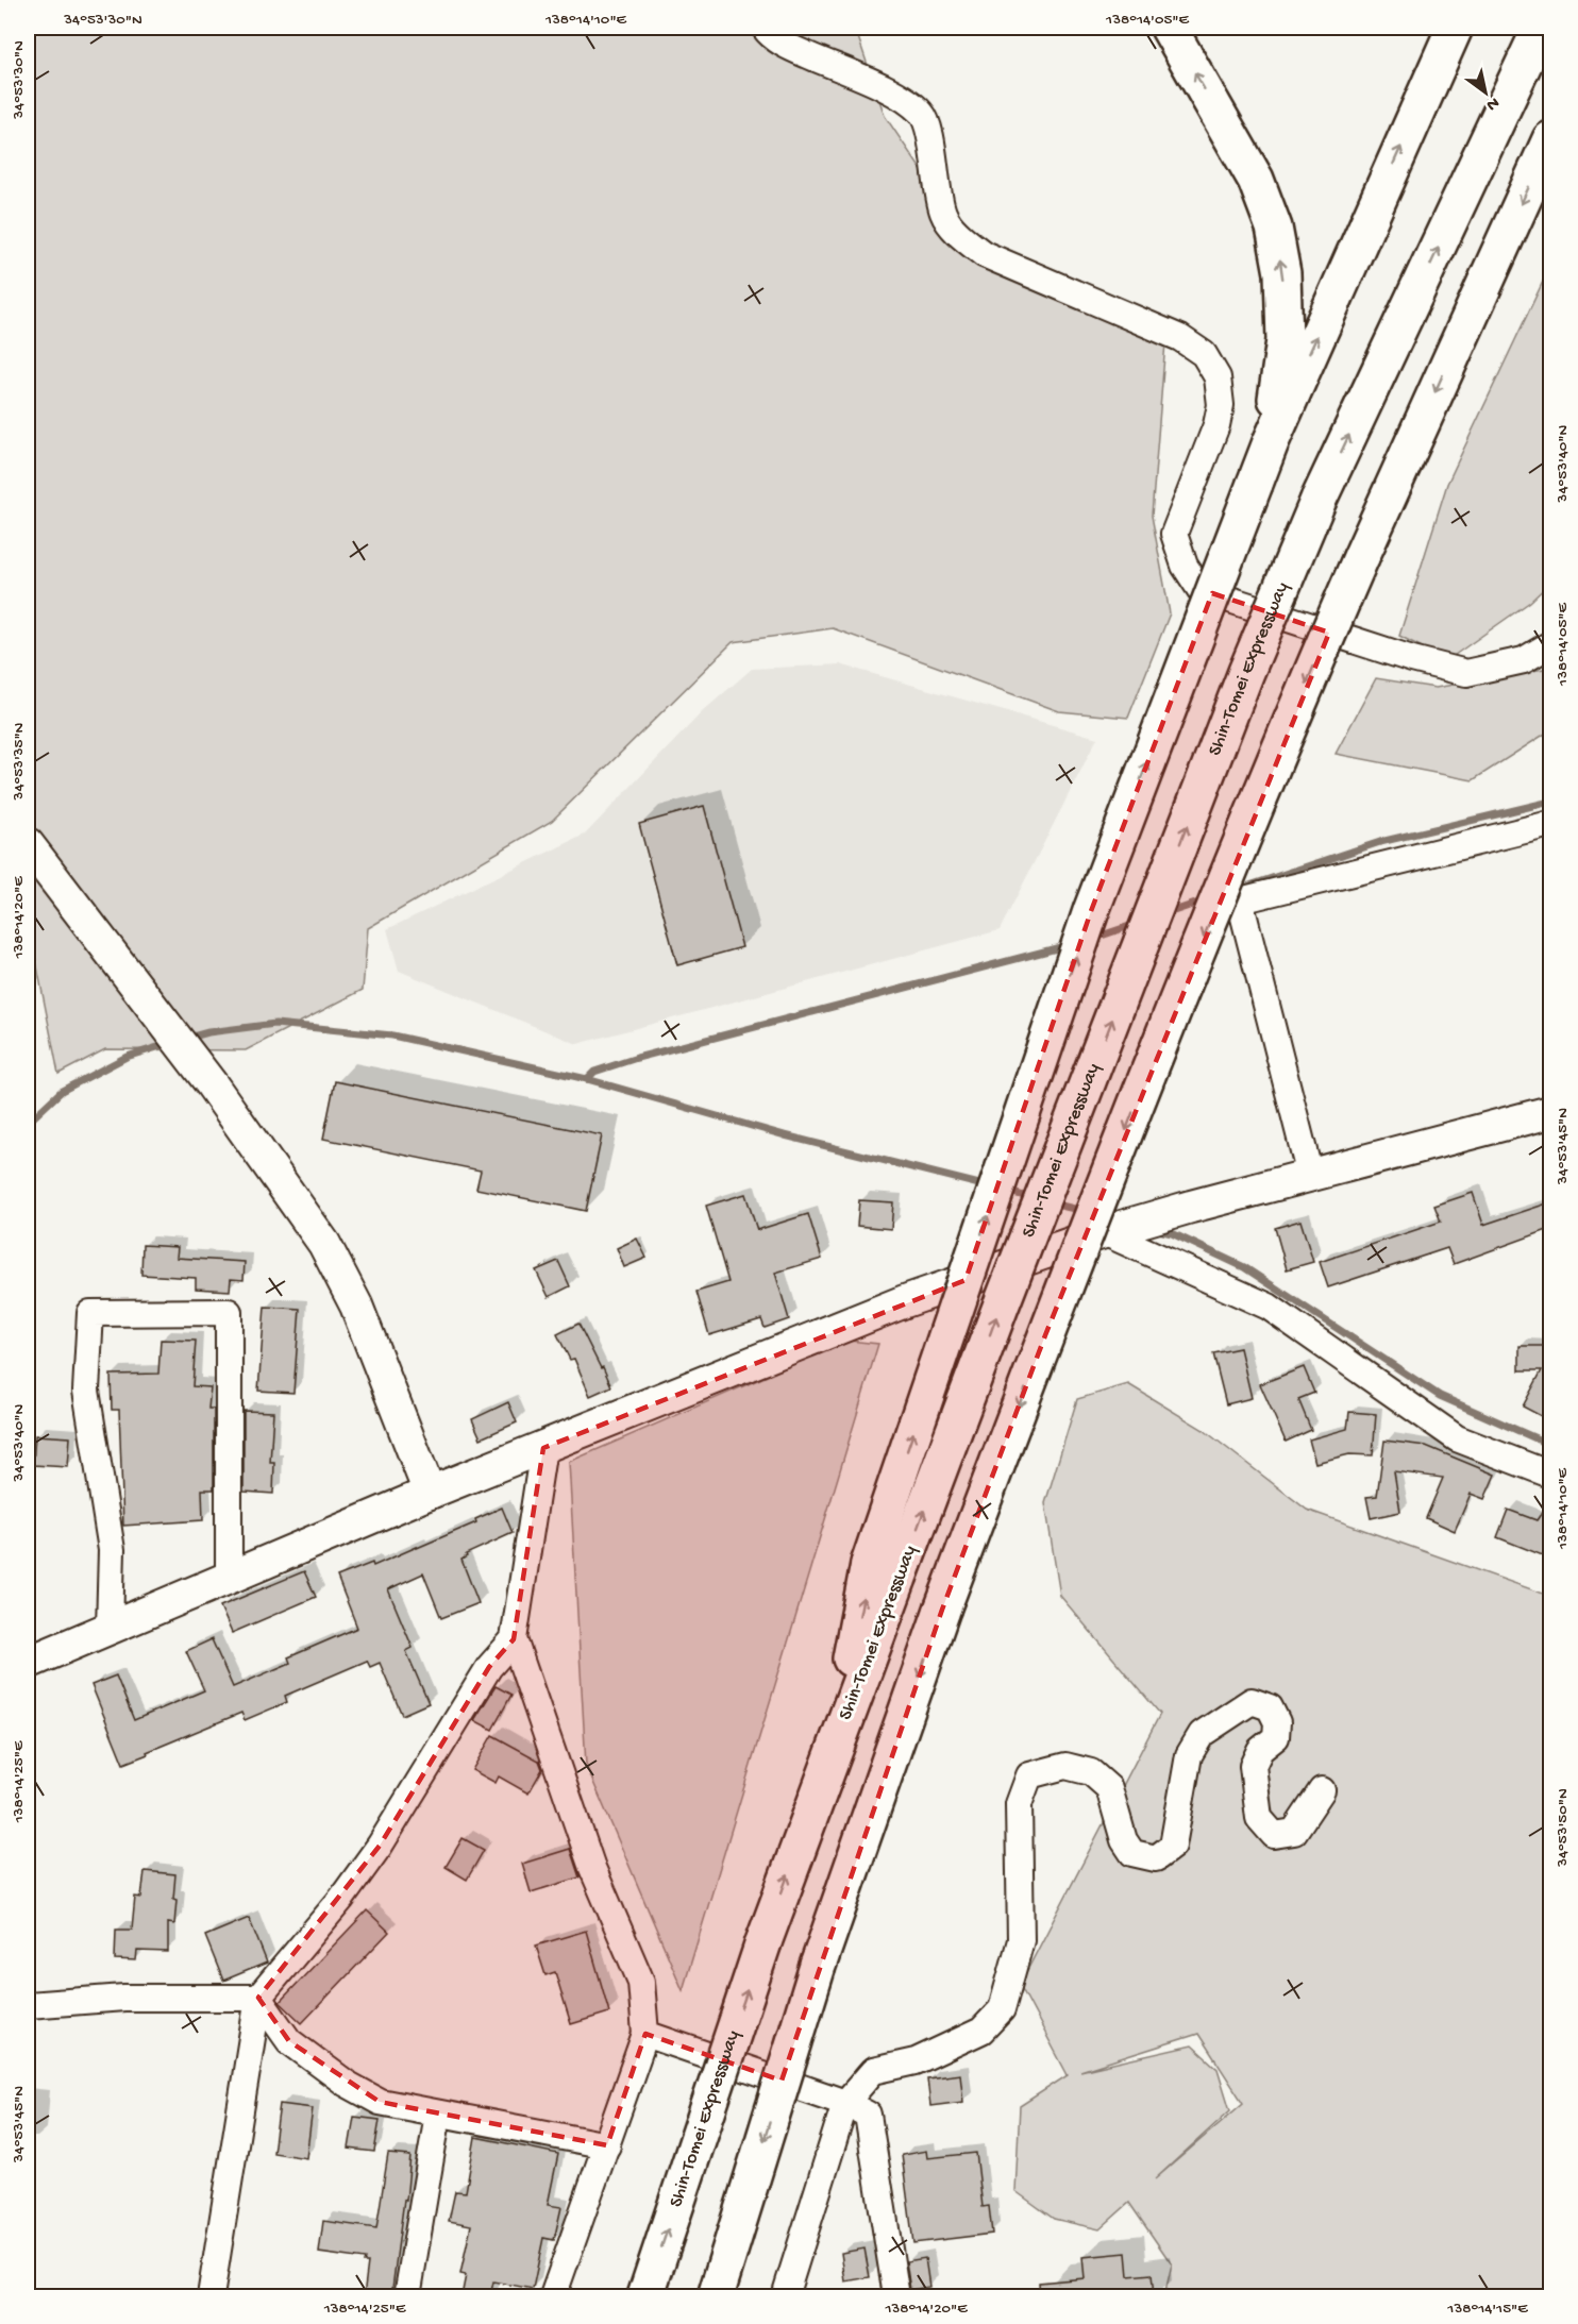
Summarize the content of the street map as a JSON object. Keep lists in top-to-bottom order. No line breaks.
{"streets":{"highway":["Shin-Tomei Expressway"]},"north":"bottom right","coordinates":["34°53'30\"N","138°14'10\"E","138°14'05\"E","34°53'40\"N","34°53'35\"N","138°14'20\"E","34°53'45\"N","138°14'25\"E","34°53'50\"N","138°14'15\"E"]}
